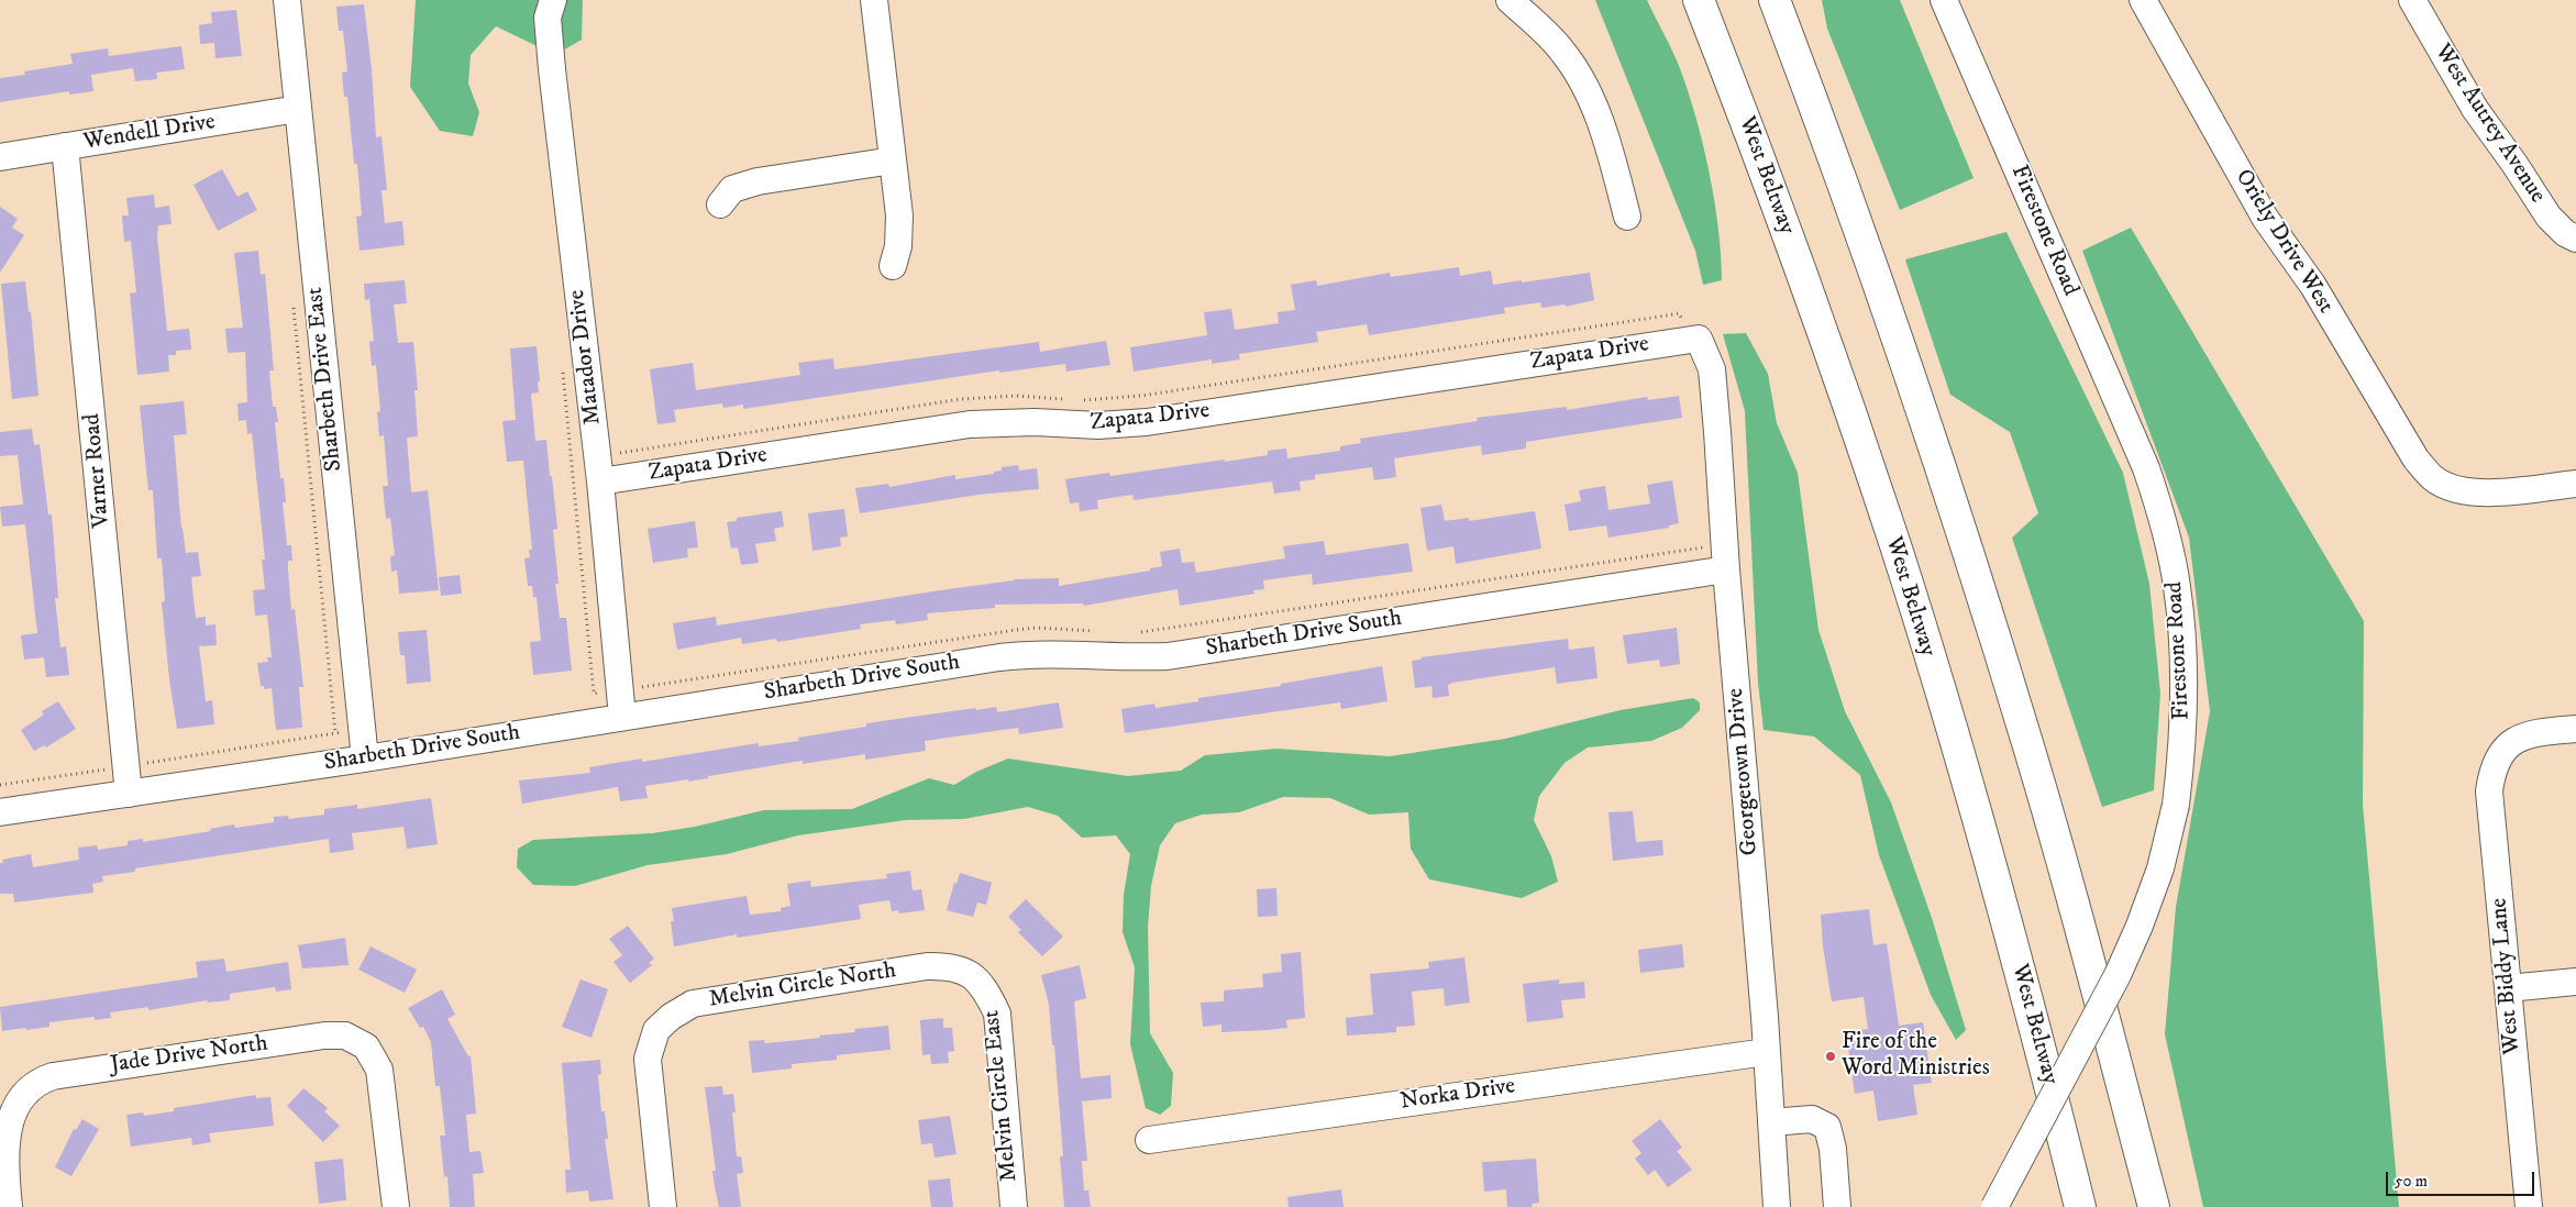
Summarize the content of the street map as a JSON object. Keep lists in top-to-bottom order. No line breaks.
{"streets":{"highway":["West Beltway"],"street":["West Autrey Avenue","Wendell Drive","Firestone Road","Oriely Drive West","Zapata Drive","Matador Drive","Sharbeth Drive East","Varner Road","Sharbeth Drive South","Georgetown Drive","West Biddy Lane","Melvin Circle North","Jade Drive North","Norka Drive","Melvin Circle East"]},"crossings":[["Wendell Drive","Sharbeth Drive East"],["Wendell Drive","Varner Road"],["Zapata Drive","Matador Drive"],["Zapata Drive","Georgetown Drive"],["Matador Drive","Sharbeth Drive South"],["Sharbeth Drive East","Sharbeth Drive South"],["Varner Road","Sharbeth Drive South"],["Sharbeth Drive South","Georgetown Drive"],["Georgetown Drive","Norka Drive"],["Melvin Circle North","Melvin Circle East"]],"places":["Fire of the Word Ministries"],"scale_bar":"50 m"}
